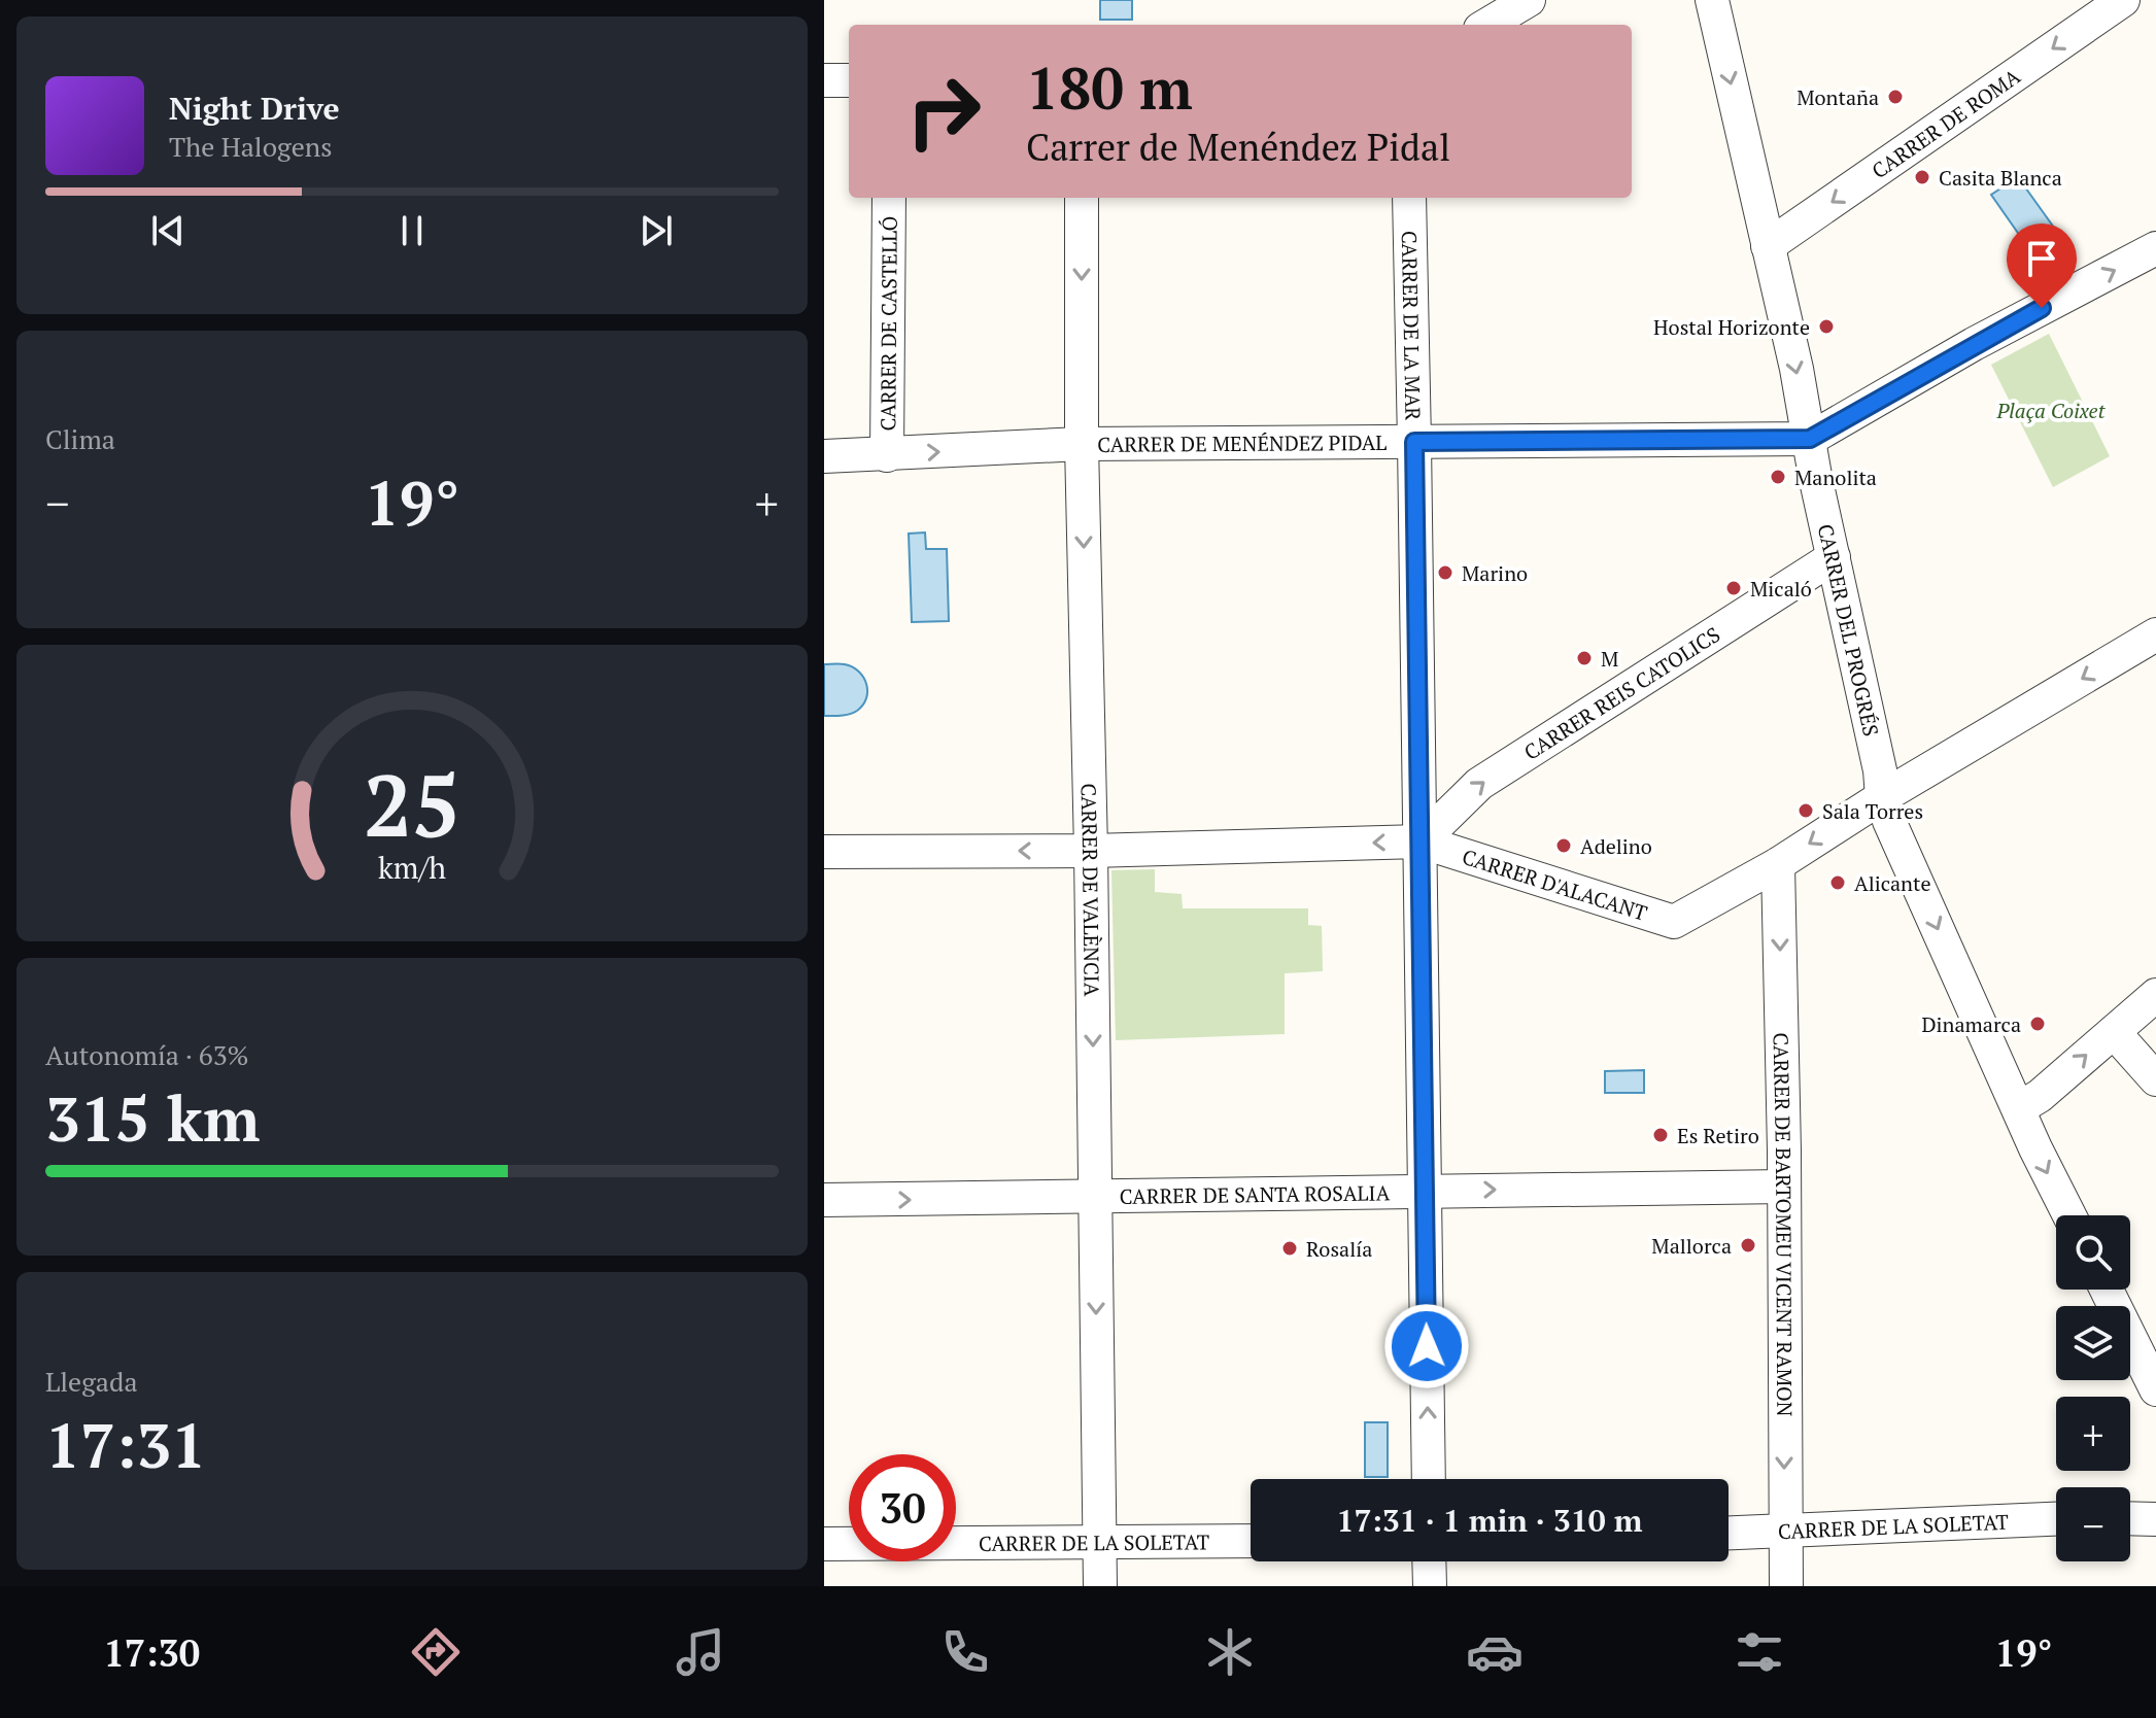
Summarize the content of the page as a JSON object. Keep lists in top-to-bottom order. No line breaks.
{"streets":{"street":["CARRER DE ROMA","CARRER DE CASTELLÓ","CARRER DE LA MAR","CARRER DE MENÉNDEZ PIDAL","CARRER DEL PROGRÉS","CARRER REIS CATOLICS","CARRER D'ALACANT","CARRER DE VALÈNCIA","CARRER DE SANTA ROSALIA","CARRER DE BARTOMEU VICENT RAMON","CARRER DE LA SOLETAT"]},"crossings":[["CARRER DE ROMA","CARRER DEL PROGRÉS"],["CARRER DE CASTELLÓ","CARRER DE MENÉNDEZ PIDAL"],["CARRER DE LA MAR","CARRER DE MENÉNDEZ PIDAL"],["CARRER DE LA MAR","CARRER REIS CATOLICS"],["CARRER DE LA MAR","CARRER D'ALACANT"],["CARRER DE LA MAR","CARRER DE SANTA ROSALIA"],["CARRER DE MENÉNDEZ PIDAL","CARRER DEL PROGRÉS"],["CARRER DE MENÉNDEZ PIDAL","CARRER DE VALÈNCIA"],["CARRER DEL PROGRÉS","CARRER REIS CATOLICS"],["CARRER DEL PROGRÉS","CARRER D'ALACANT"],["CARRER REIS CATOLICS","CARRER D'ALACANT"],["CARRER D'ALACANT","CARRER DE VALÈNCIA"],["CARRER D'ALACANT","CARRER DE BARTOMEU VICENT RAMON"],["CARRER DE VALÈNCIA","CARRER DE SANTA ROSALIA"],["CARRER DE VALÈNCIA","CARRER DE LA SOLETAT"],["CARRER DE SANTA ROSALIA","CARRER DE BARTOMEU VICENT RAMON"],["CARRER DE BARTOMEU VICENT RAMON","CARRER DE LA SOLETAT"]],"one_way":["CARRER DE ROMA","CARRER DE MENÉNDEZ PIDAL","CARRER DEL PROGRÉS","CARRER REIS CATOLICS","CARRER D'ALACANT","CARRER DE VALÈNCIA","CARRER DE SANTA ROSALIA","CARRER DE BARTOMEU VICENT RAMON"],"parks":["Plaça Coixet"],"places":["Montaña","Casita Blanca","Hostal Horizonte","Manolita","Marino","Micaló","M","Sala Torres","Adelino","Alicante","Dinamarca","Es Retiro","Mallorca","Rosalía"],"page":{"turn":["180 m","Carrer de Menéndez Pidal"],"song":["Night Drive","The Halogens"],"tile":["Clima",["Autonomía · 63%","315 km"],["Llegada","17:31"]],"heat":["−","19°","+"],"map_buttons":["+","−"],"limit":"30","trip":"17:31 · 1 min · 310 m","tabs":["17:30","19°"],"gauge":["25","km/h"]}}
